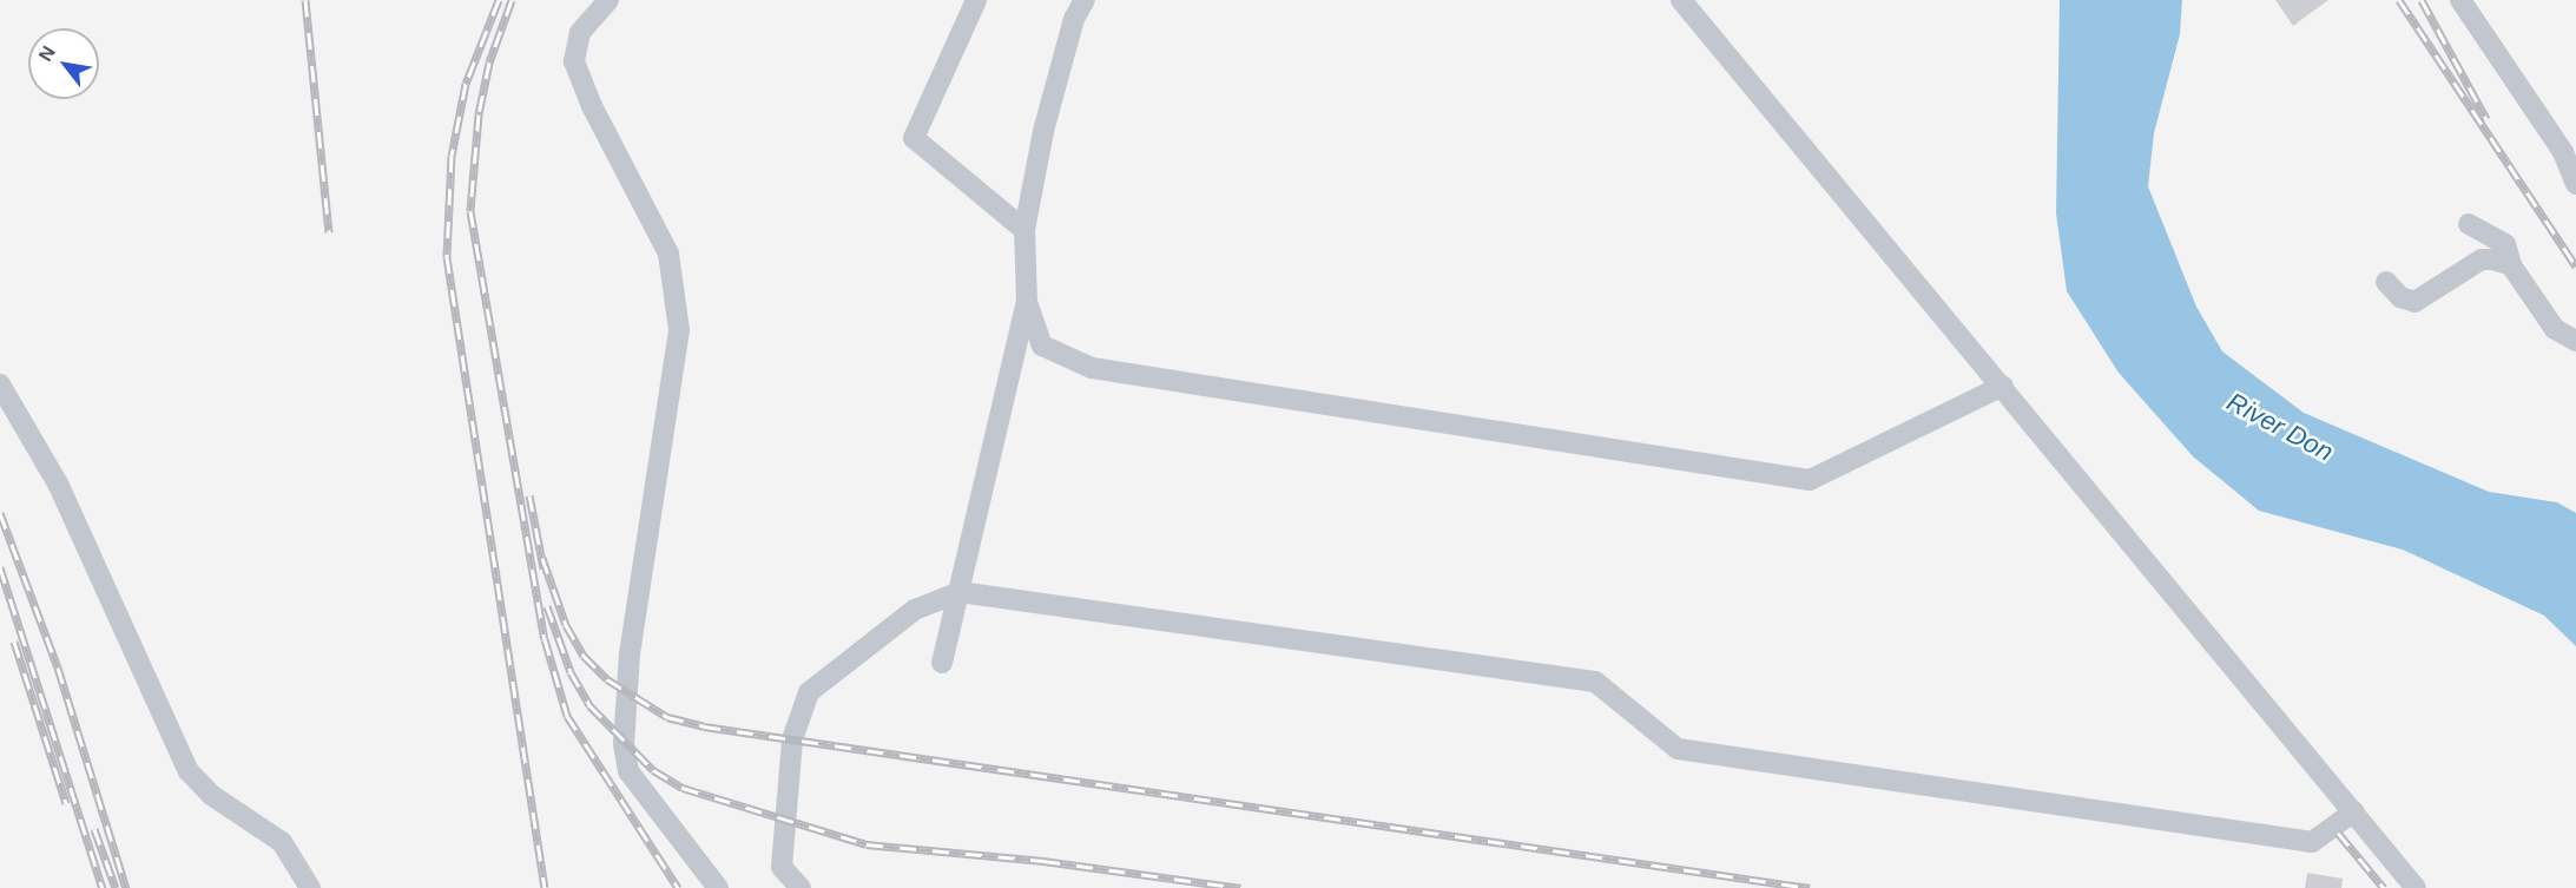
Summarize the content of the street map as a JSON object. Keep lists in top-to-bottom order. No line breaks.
{"water":["River Don"],"north":"top left"}
